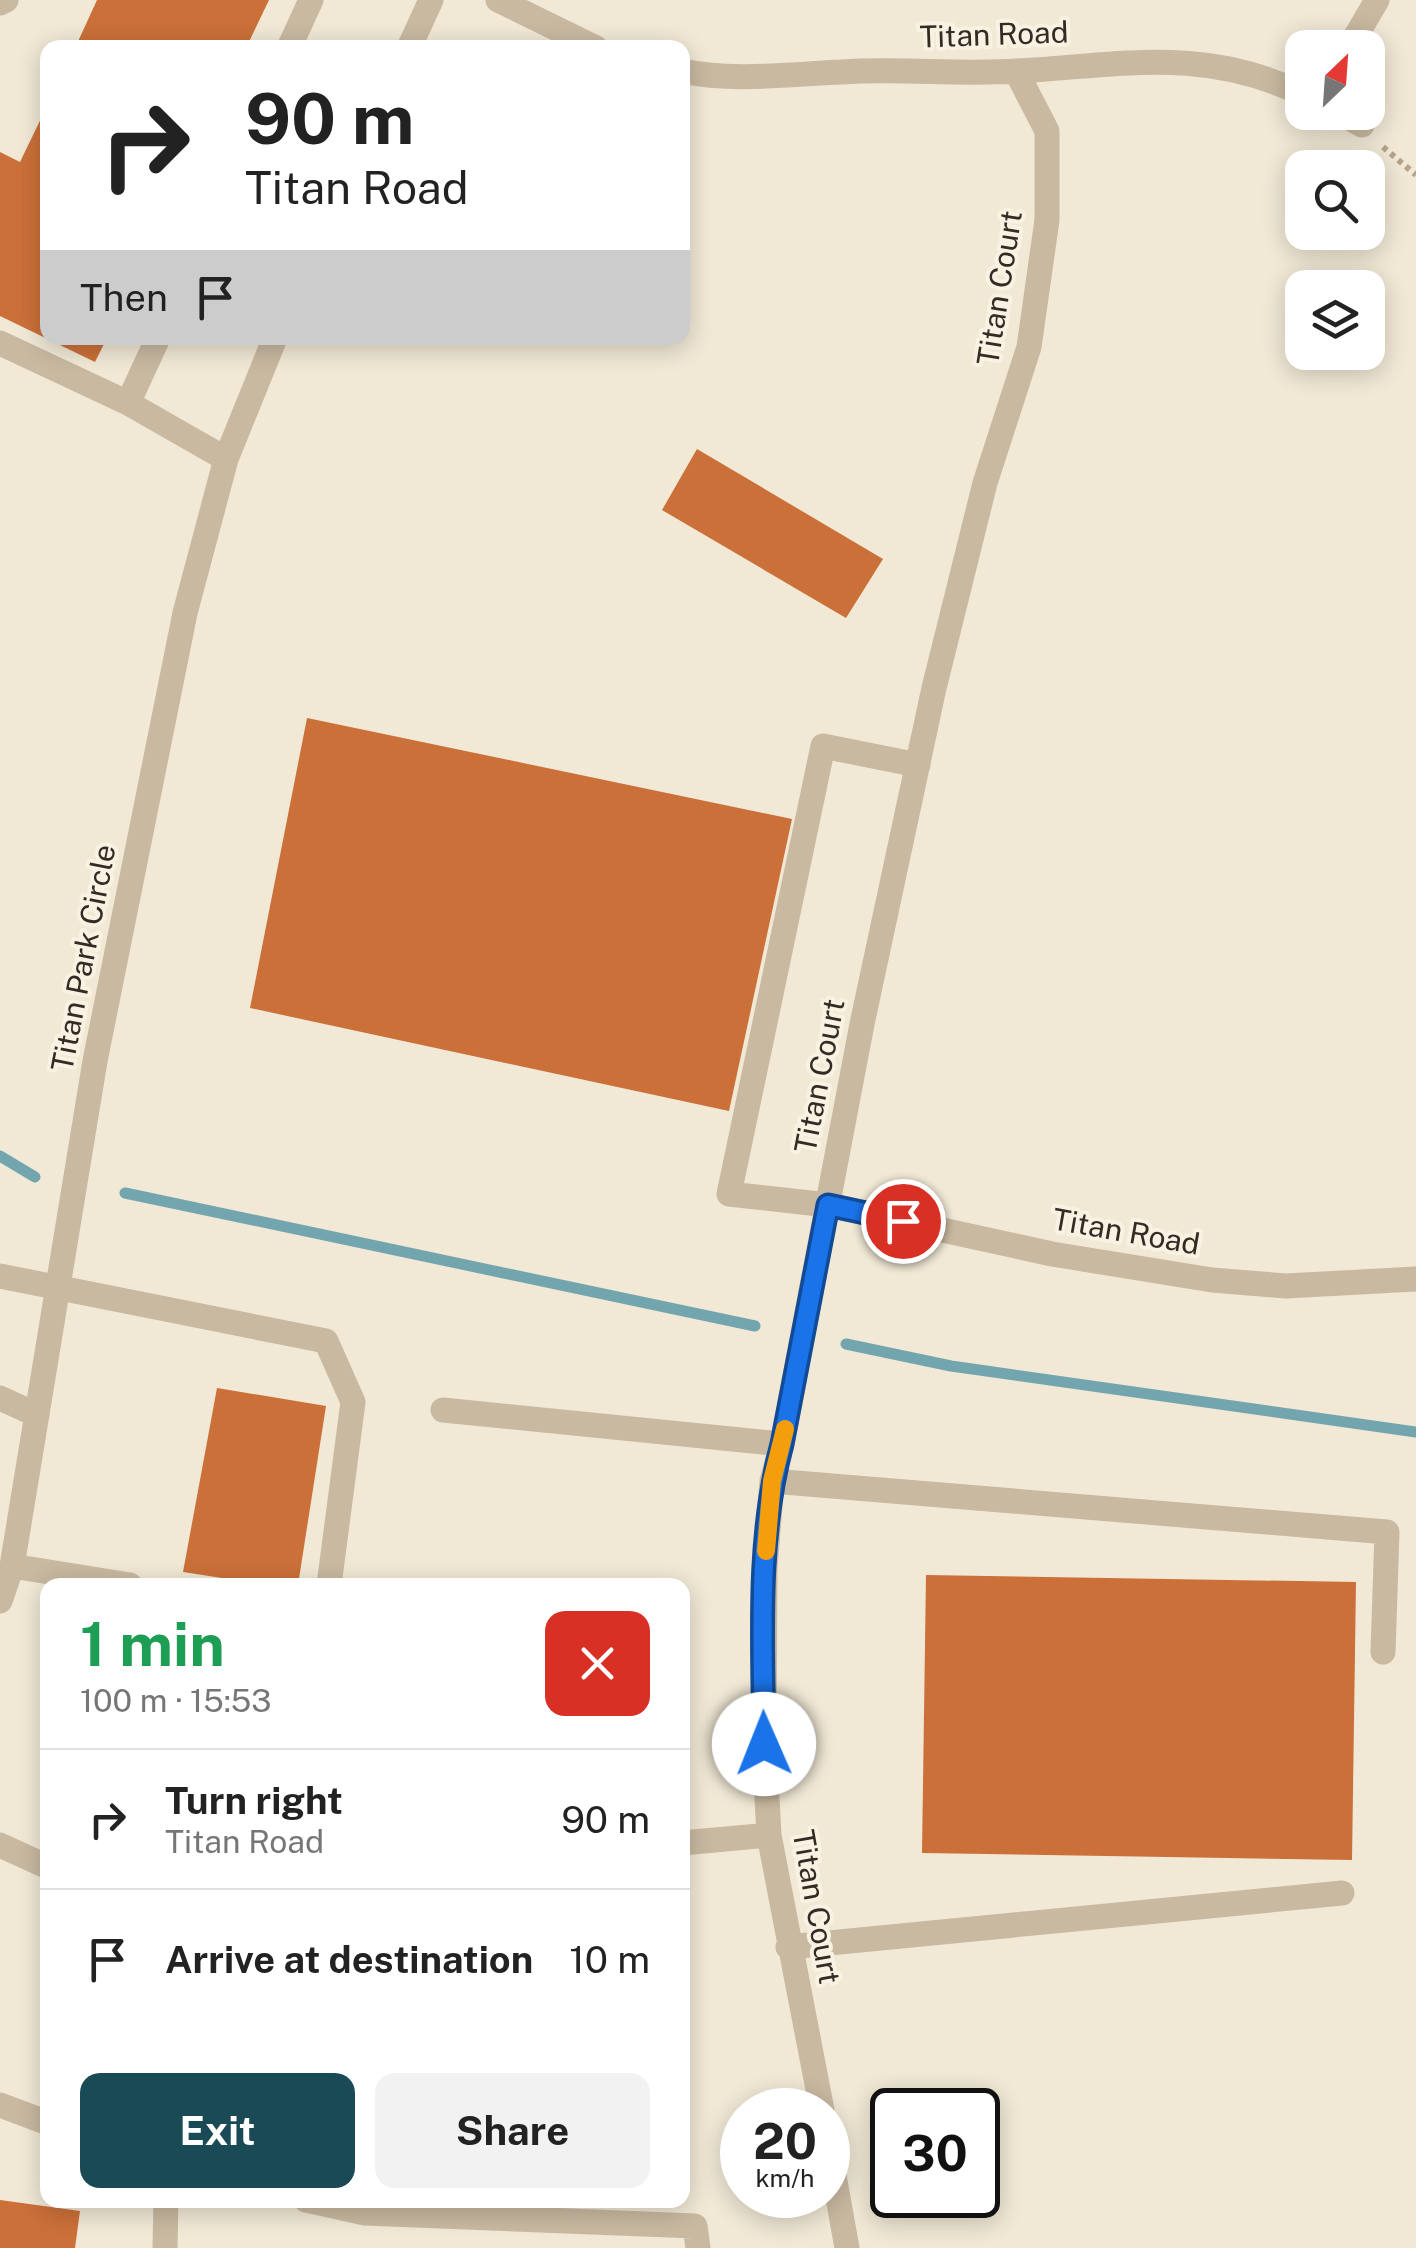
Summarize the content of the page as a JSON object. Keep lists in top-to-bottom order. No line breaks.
{"streets":{"street":["Titan Road","Titan Court","Titan Park Circle"]},"crossings":[["Titan Road","Titan Court"]],"north":"top right","page":{"turn":["90 m","Titan Road"],"then":"Then","heading":["1 min","100 m · 15:53"],"list":[{"name":"Turn right","note":"Titan Road","value":"90 m"},{"name":"Arrive at destination","value":"10 m"}],"buttons":["Exit","Share"],"speed":"20 km/h","limit":"30"}}
